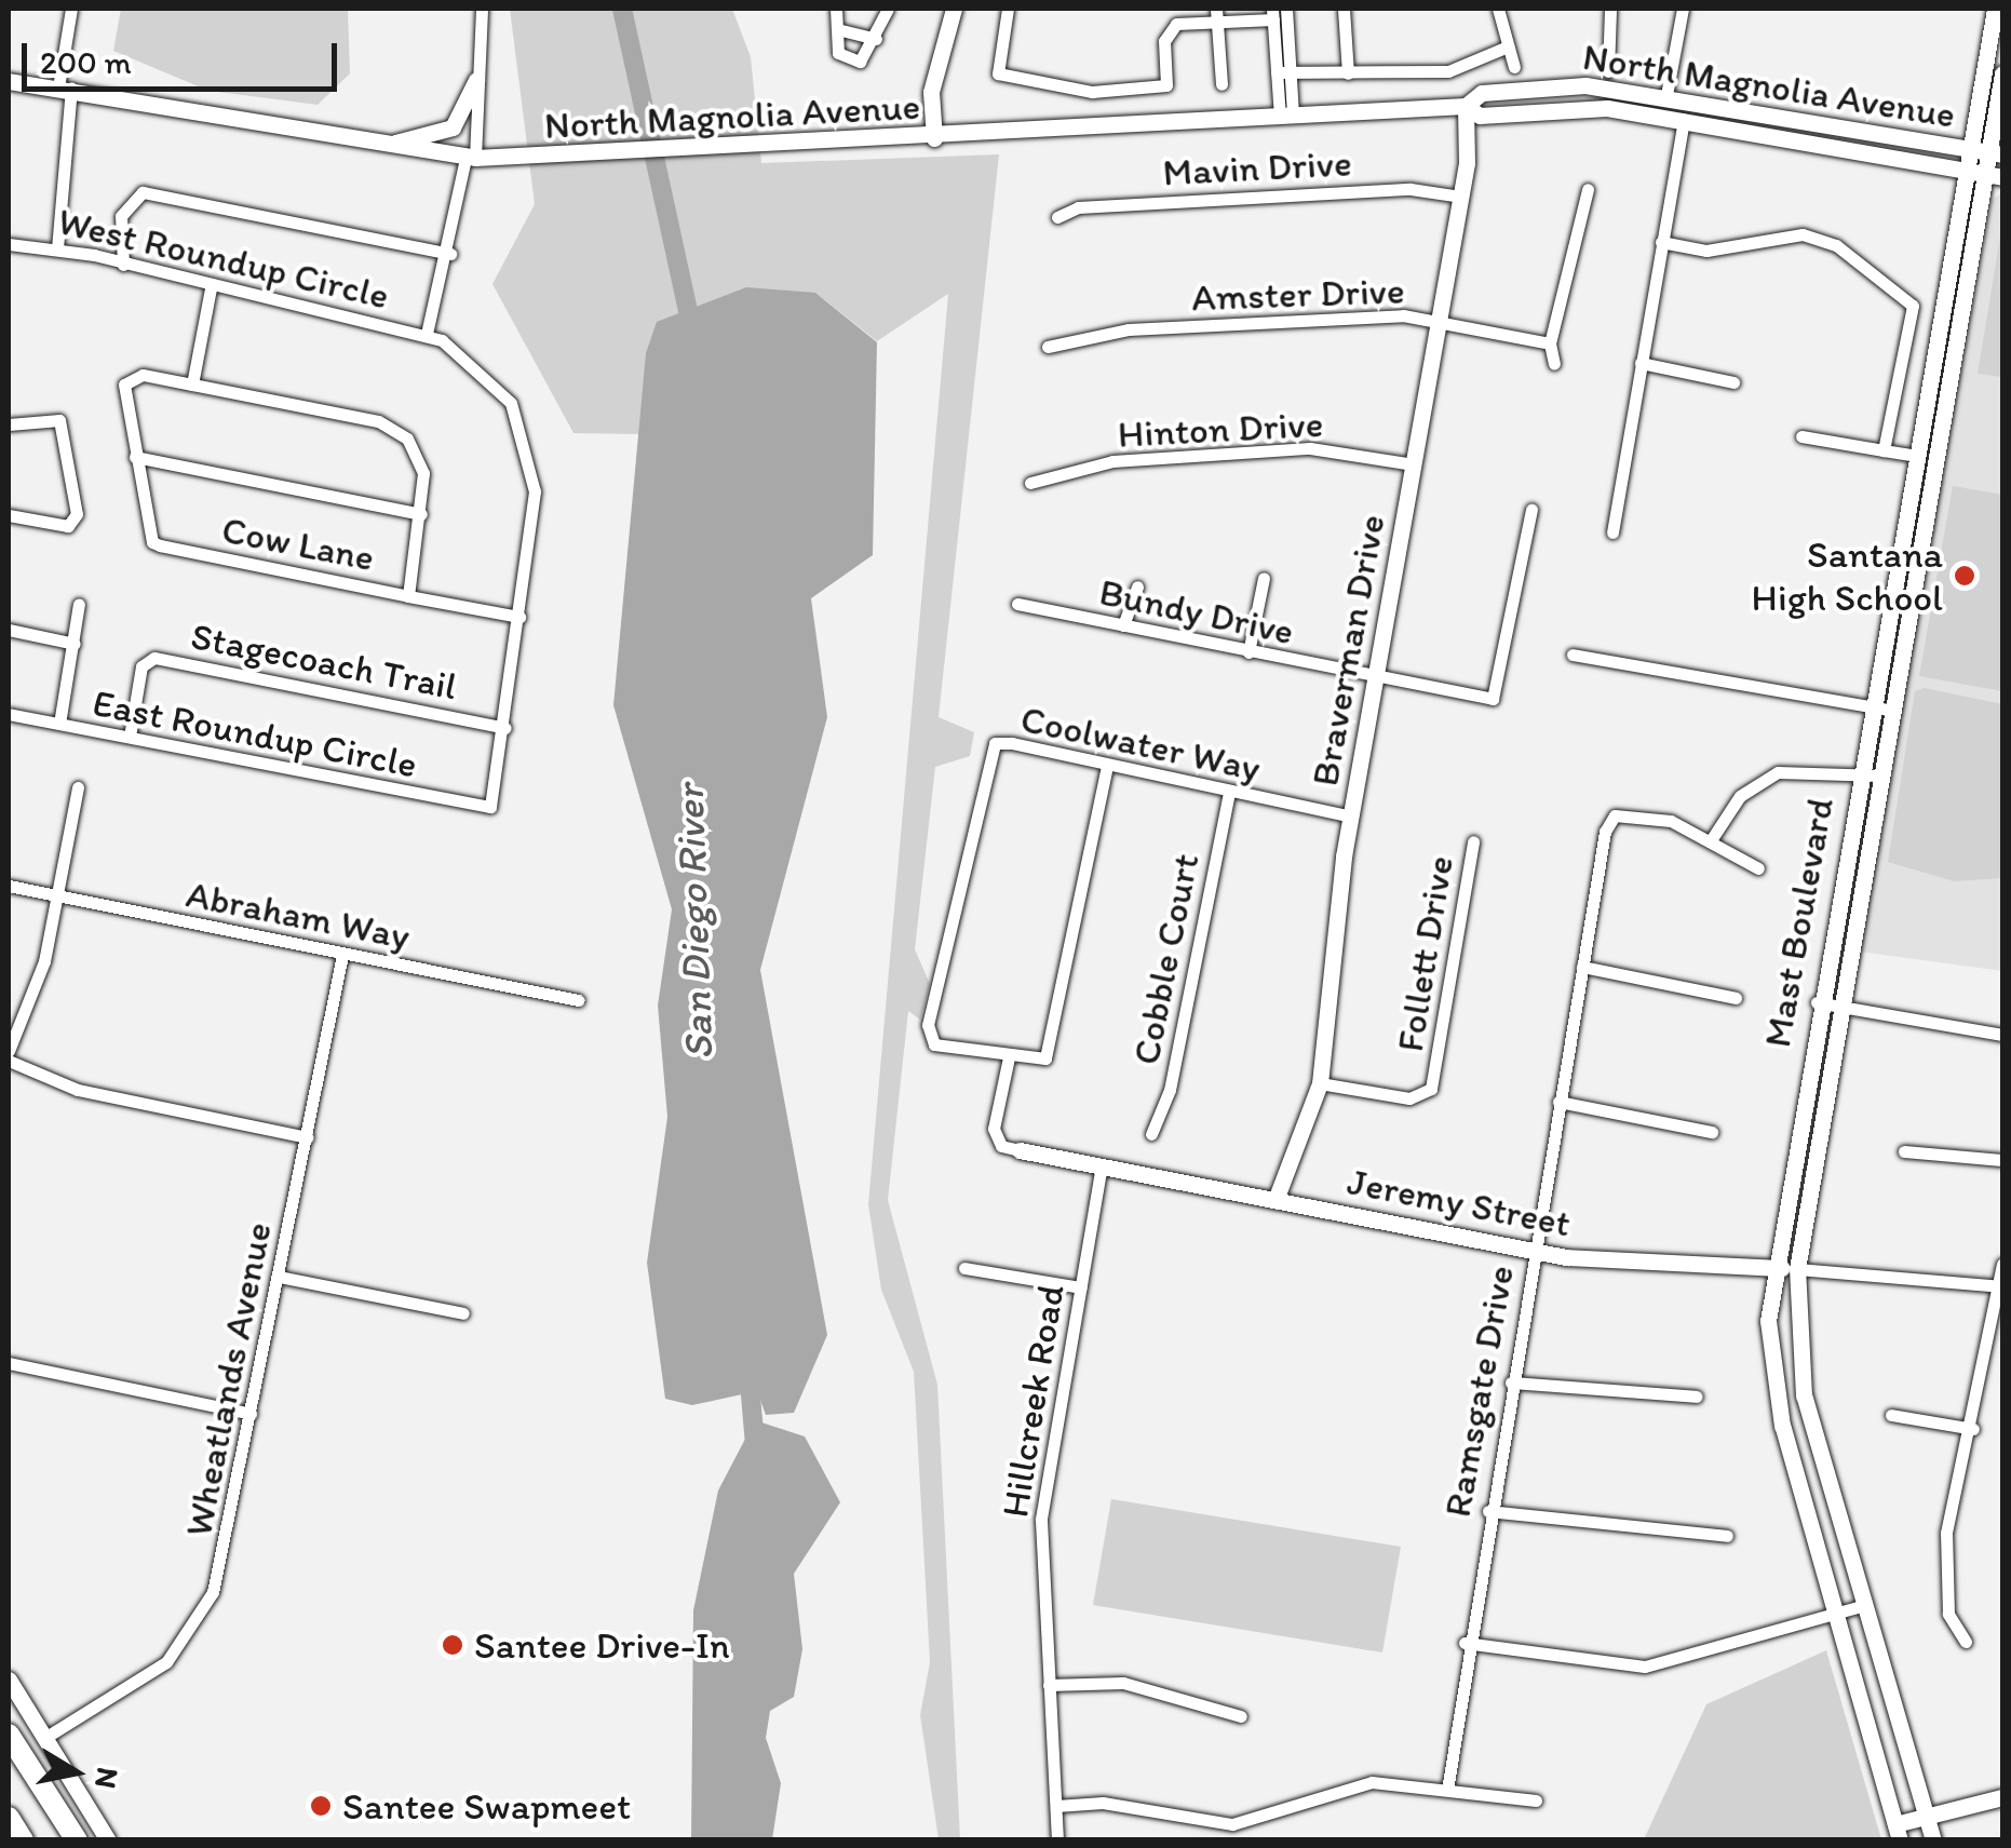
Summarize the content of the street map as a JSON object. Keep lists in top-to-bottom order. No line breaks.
{"streets":{"street":["North Magnolia Avenue","Mavin Drive","West Roundup Circle","Amster Drive","Hinton Drive","Cow Lane","Bundy Drive","Braverman Drive","Stagecoach Trail","East Roundup Circle","Coolwater Way","Abraham Way","Mast Boulevard","Follett Drive","Cobble Court","Jeremy Street","Wheatlands Avenue","Ramsgate Drive","Hillcreek Road"]},"crossings":[["North Magnolia Avenue","Braverman Drive"],["North Magnolia Avenue","Mast Boulevard"],["Mavin Drive","Braverman Drive"],["Amster Drive","Braverman Drive"],["Hinton Drive","Braverman Drive"],["Bundy Drive","Braverman Drive"],["Braverman Drive","Coolwater Way"],["Braverman Drive","Follett Drive"],["Braverman Drive","Jeremy Street"],["Stagecoach Trail","East Roundup Circle"],["Coolwater Way","Cobble Court"],["Coolwater Way","Jeremy Street"],["Abraham Way","Wheatlands Avenue"],["Mast Boulevard","Jeremy Street"],["Jeremy Street","Ramsgate Drive"],["Jeremy Street","Hillcreek Road"]],"water":["San Diego River"],"places":["Santana High School","Santee Drive-In","Santee Swapmeet"],"scale_bar":"200 m","north":"right"}
